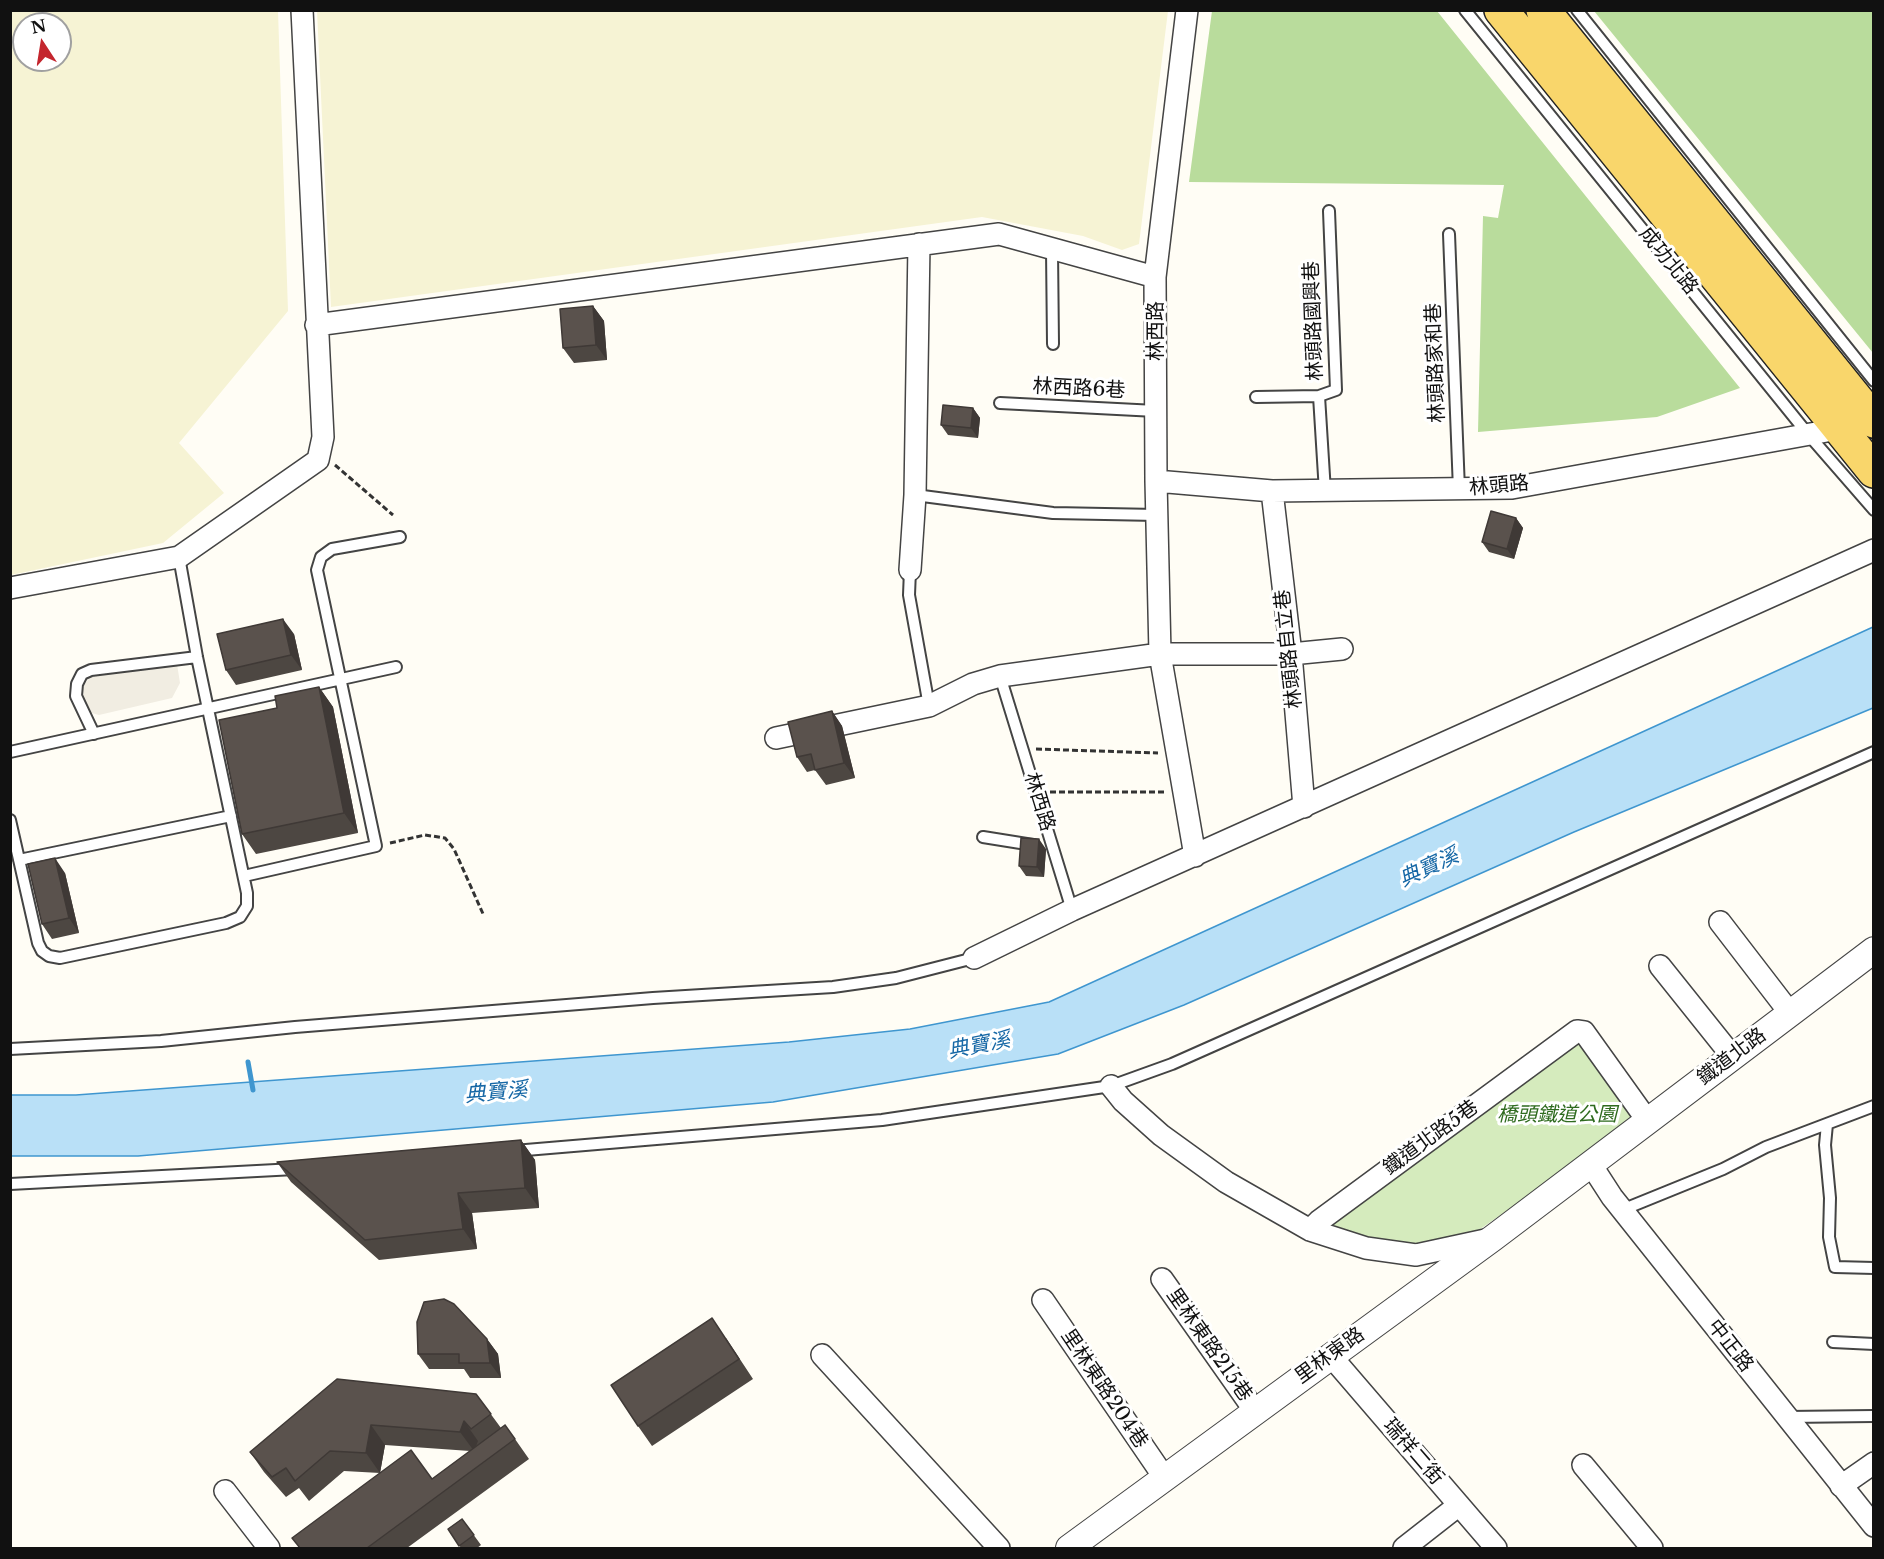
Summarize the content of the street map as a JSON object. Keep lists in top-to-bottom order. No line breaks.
{"streets":{"main road":["成功北路"],"street":["林西路","林頭路","林頭路自立巷","鐵道北路","鐵道北路5巷","里林東路215巷","中正路","里林東路","里林東路204巷","瑞祥二街"],"lane":["林頭路國興巷","林頭路家和巷","林西路6巷"]},"crossings":[["成功北路","林頭路"],["林頭路國興巷","林頭路"],["林西路","林西路6巷"],["林西路","林頭路"],["林頭路家和巷","林頭路"],["林頭路","林頭路自立巷"],["鐵道北路","鐵道北路5巷"],["鐵道北路","中正路"],["鐵道北路","里林東路"],["里林東路215巷","里林東路"],["中正路","里林東路"],["里林東路","里林東路204巷"],["里林東路","瑞祥二街"]],"water":["典寶溪"],"parks":["橋頭鐵道公園"],"north":"top"}
